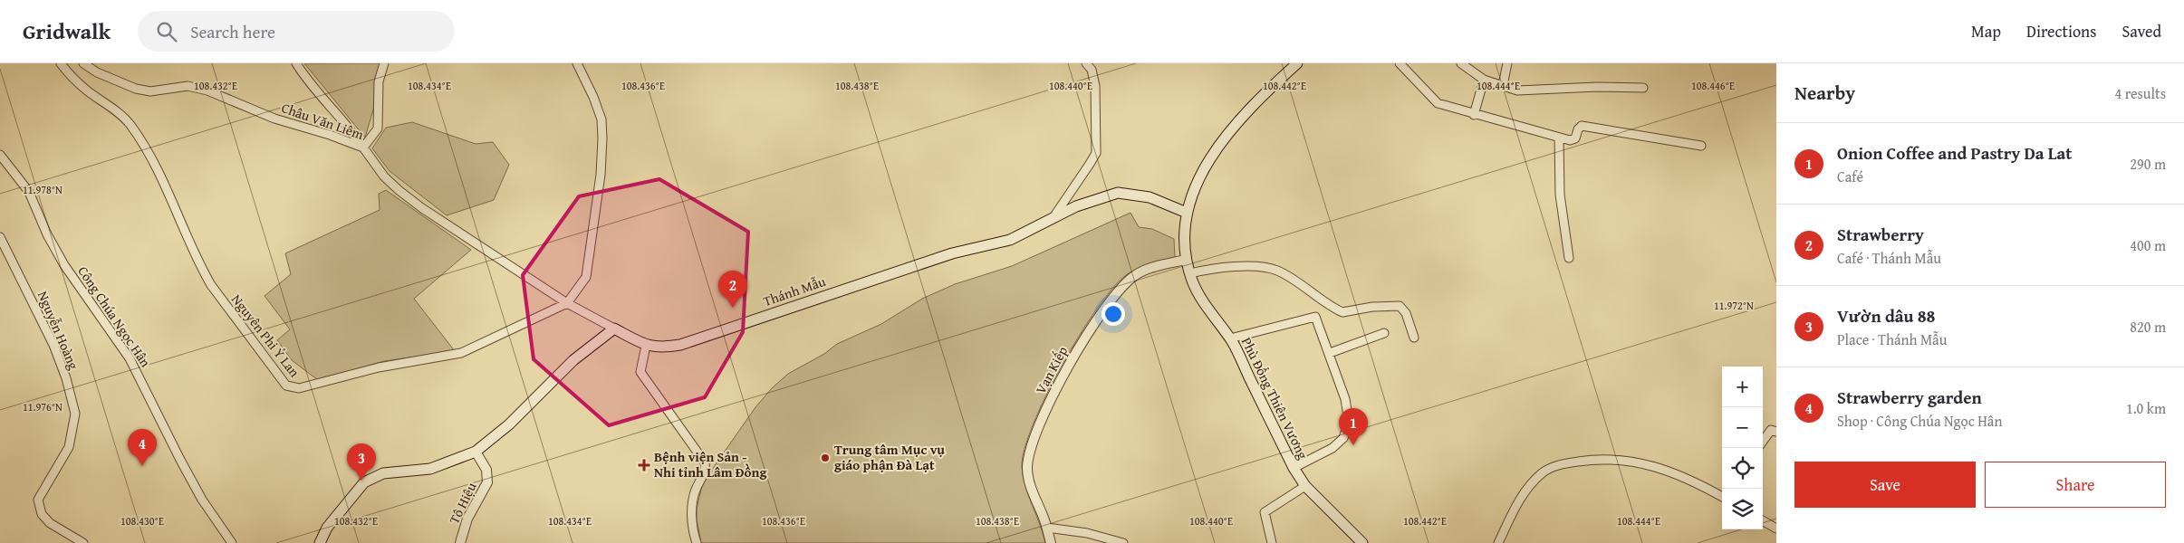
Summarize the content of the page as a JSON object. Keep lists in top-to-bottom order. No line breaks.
{"streets":{"main road":["Thánh Mẫu","Phù Đổng Thiên Vương"],"street":["Châu Văn Liêm","Công Chúa Ngọc Hân","Nguyễn Hoàng","Nguyên Phi Ỷ Lan","Vạn Kiếp","Tô Hiệu"]},"crossings":[["Châu Văn Liêm","Thánh Mẫu"],["Châu Văn Liêm","Nguyên Phi Ỷ Lan"],["Thánh Mẫu","Phù Đổng Thiên Vương"],["Vạn Kiếp","Phù Đổng Thiên Vương"]],"places":{"other":["Trung tâm Mục vụ giáo phận Đà Lạt"],"health":["Bệnh viện Sản - Nhi tỉnh Lâm Đồng"]},"page":{"header":"Gridwalk","search":"Search here","nav":["Map","Directions","Saved"],"heading":["Nearby","4 results"],"list":[{"mark":"1","name":"Onion Coffee and Pastry Da Lat","note":"Café","value":"290 m"},{"mark":"2","name":"Strawberry","note":"Café · Thánh Mẫu","value":"400 m"},{"mark":"3","name":"Vườn dâu 88","note":"Place · Thánh Mẫu","value":"820 m"},{"mark":"4","name":"Strawberry garden","note":"Shop · Công Chúa Ngọc Hân","value":"1.0 km"}],"pins":["2","1","4","3"],"map_buttons":["+","−"],"buttons":["Save","Share"]},"coordinates":["108.436°E","108.438°E","108.442°E","108.444°E","108.432°E","108.434°E","108.440°E","108.446°E","11.978°N","11.972°N","11.976°N","108.430°E"]}
